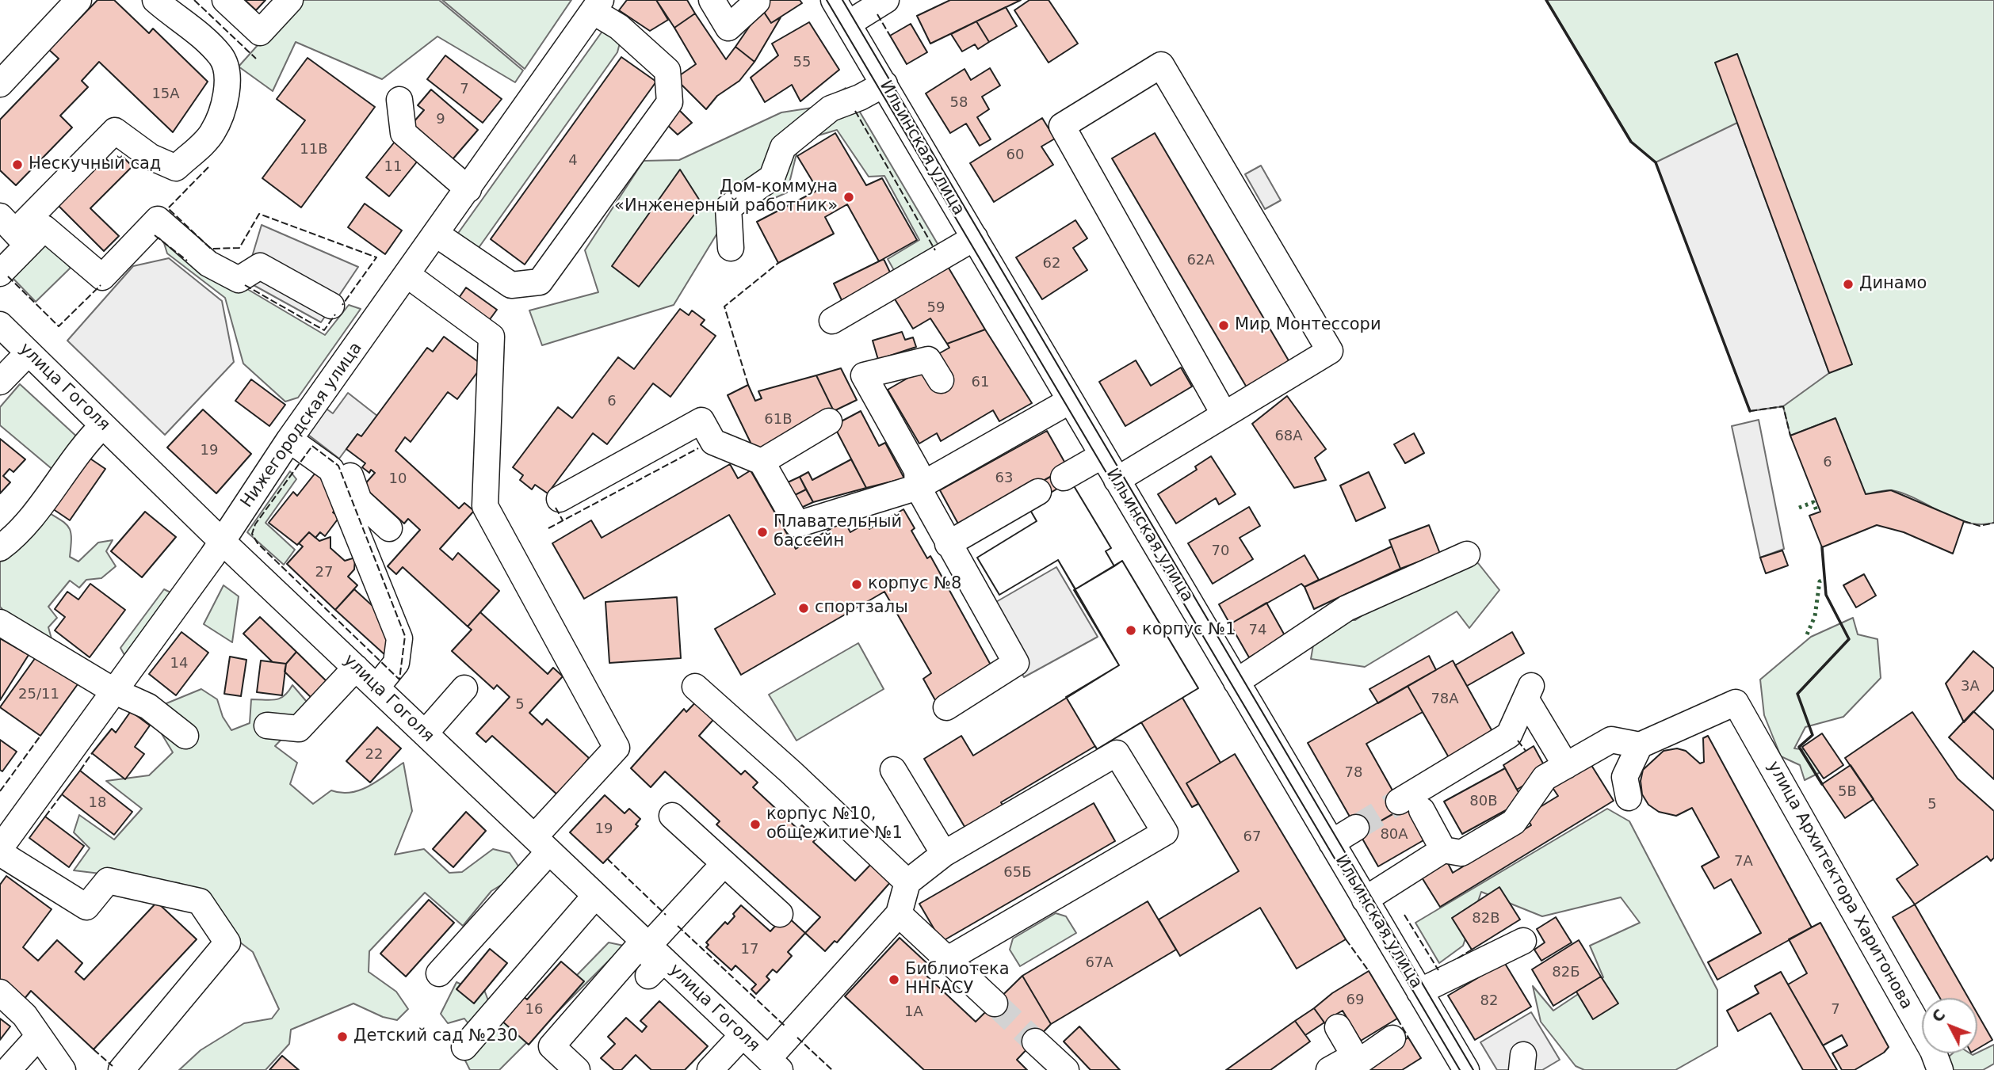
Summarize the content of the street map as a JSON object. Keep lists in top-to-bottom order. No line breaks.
{"streets":{"street":["Ильинская улица","улица Гоголя","Нижегородская улица","улица Архитектора Харитонова"]},"crossings":[["улица Гоголя","Нижегородская улица"]],"places":["Нескучный сад","Дом-коммуна «Инженерный работник»","Динамо","Мир Монтессори","Плавательный бассейн","корпус №8","спортзалы","корпус №1","корпус №10, общежитие №1","Библиотека ННГАСУ","Детский сад №230"],"house_numbers":["55","7","15А","58","9","11В","60","4","11","62А","62","59","61","6","61В","68А","19","6","63","10","70","27","74","14","3А","25/11","78А","5","22","78","5В","80В","18","5","19","80А","67","7А","65Б","82В","17","67А","82Б","69","82","16","7","1А"],"north":"top left"}
